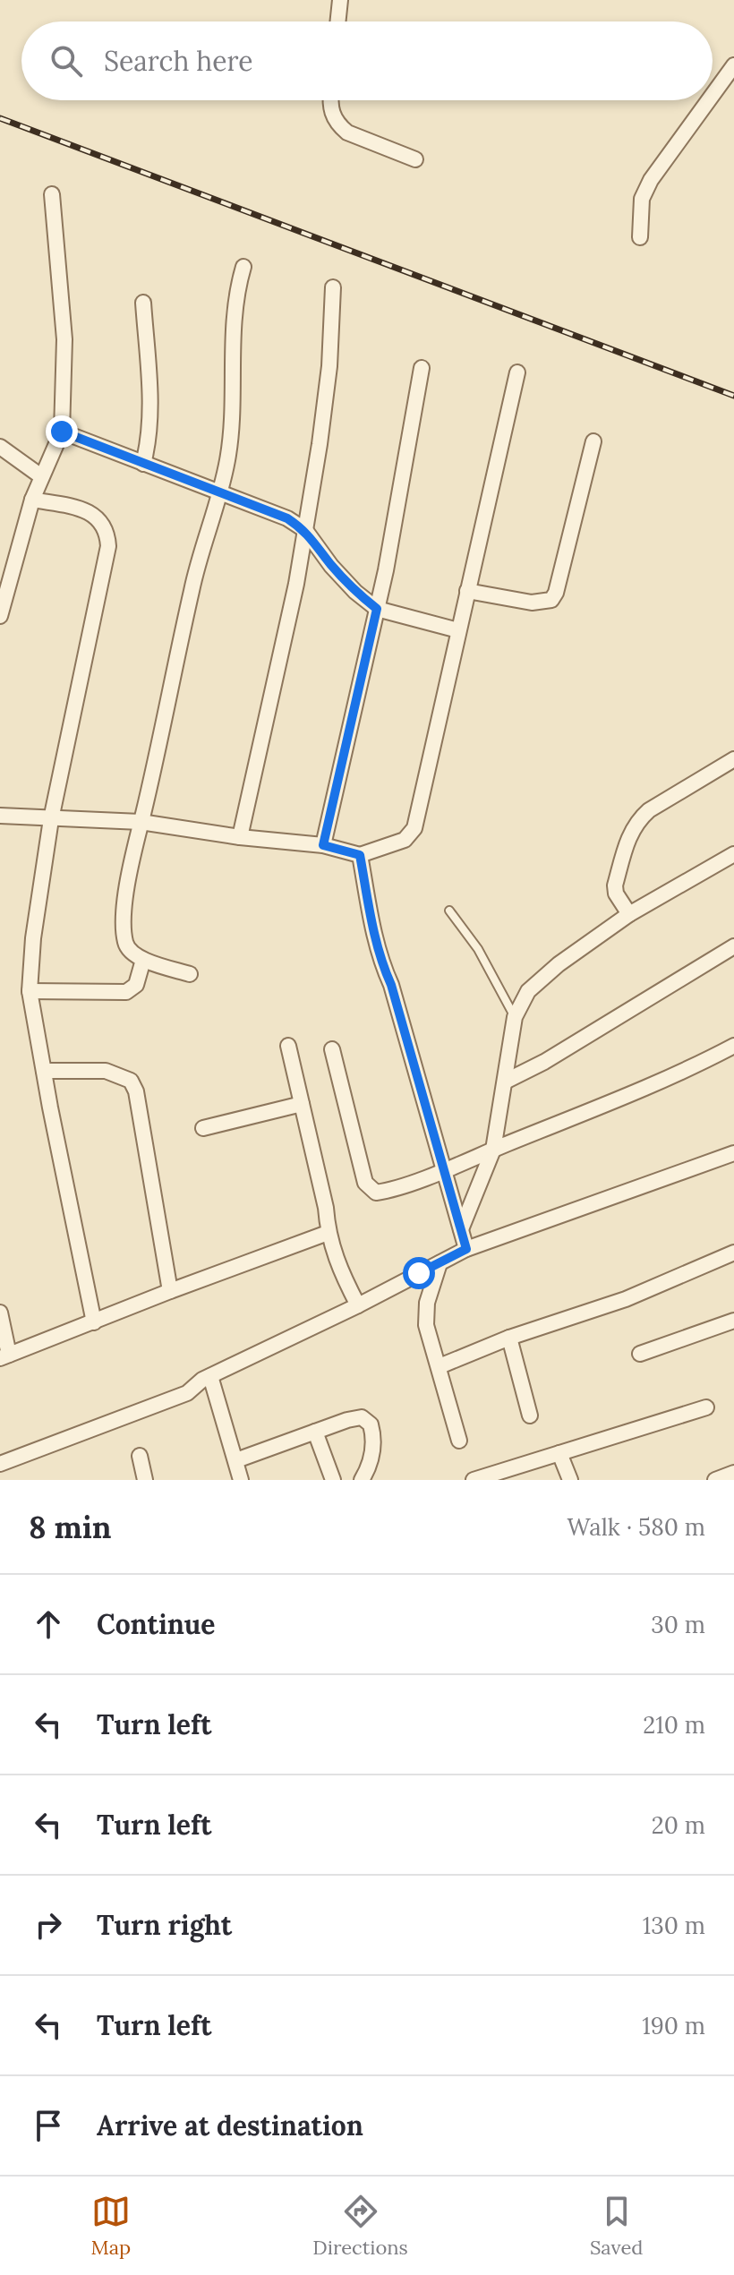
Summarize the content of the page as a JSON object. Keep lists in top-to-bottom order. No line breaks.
{"page":{"search":"Search here","heading":["8 min","Walk · 580 m"],"list":[["Continue","30 m"],["Turn left","210 m"],["Turn left","20 m"],["Turn right","130 m"],["Turn left","190 m"],"Arrive at destination"],"nav":["Map","Directions","Saved"]}}
